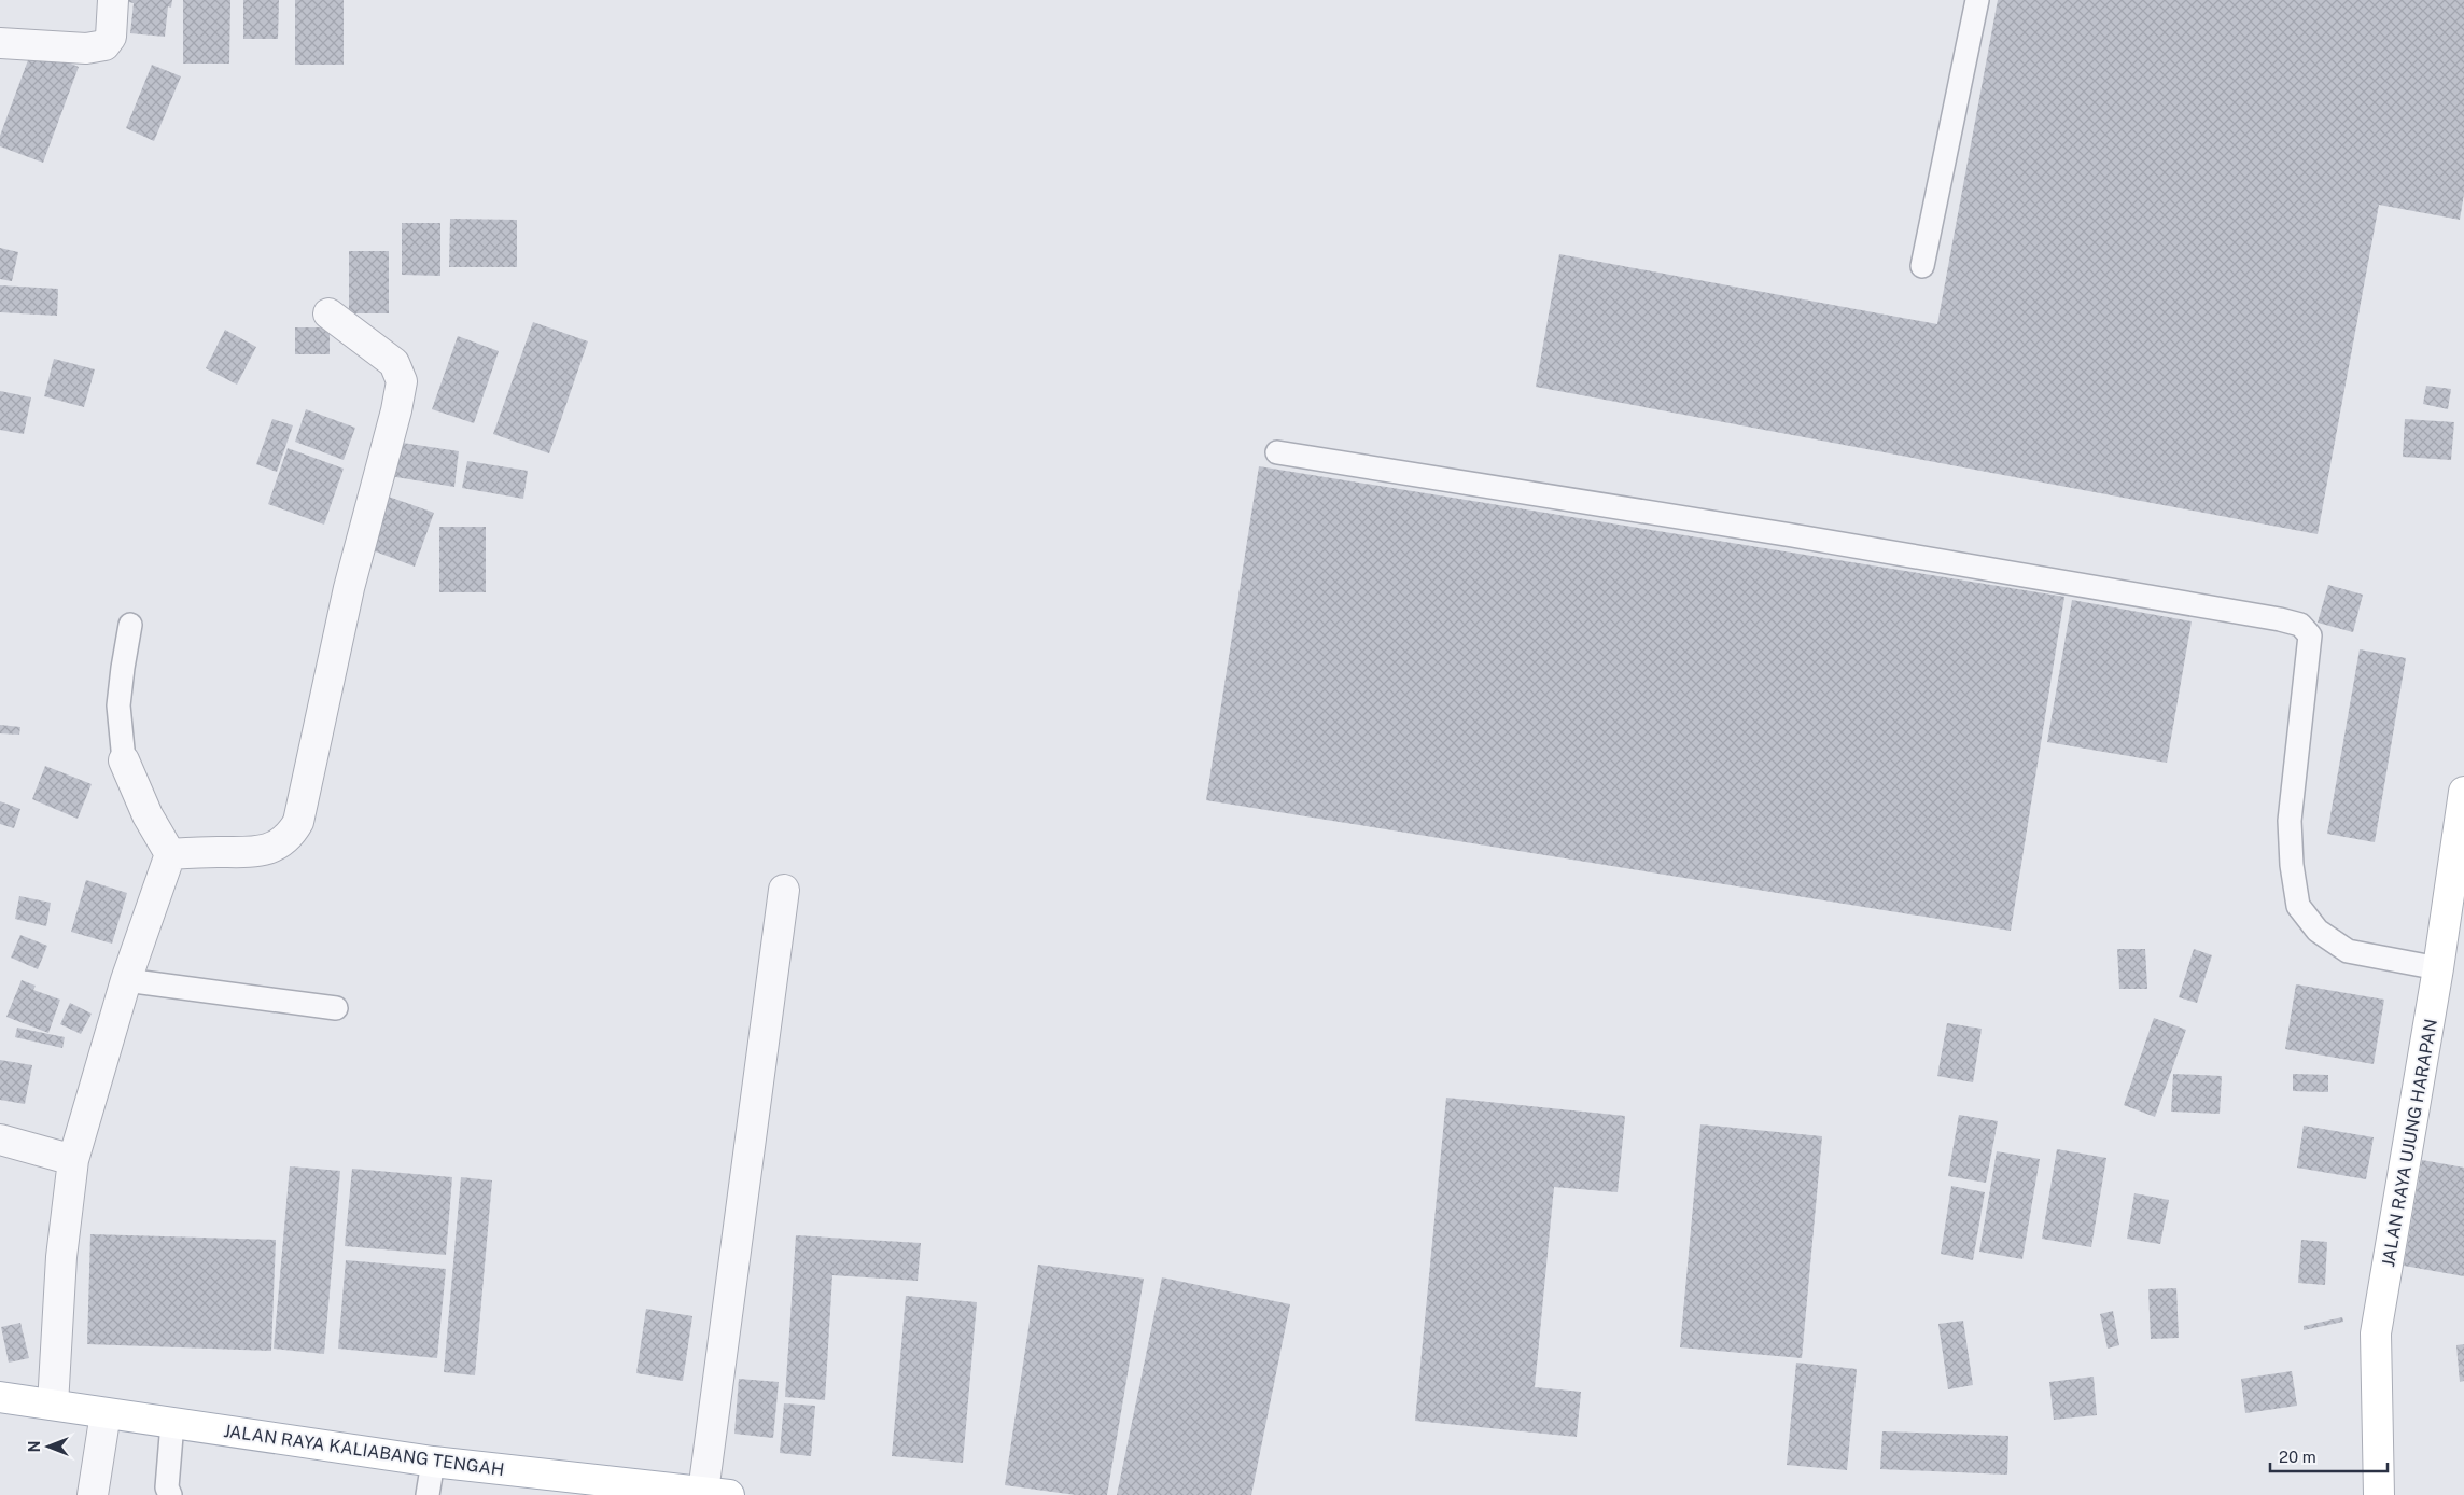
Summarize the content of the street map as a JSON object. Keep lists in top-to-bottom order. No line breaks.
{"streets":{"main road":["JALAN RAYA UJUNG HARAPAN","JALAN RAYA KALIABANG TENGAH"]},"scale_bar":"20 m","north":"left"}
